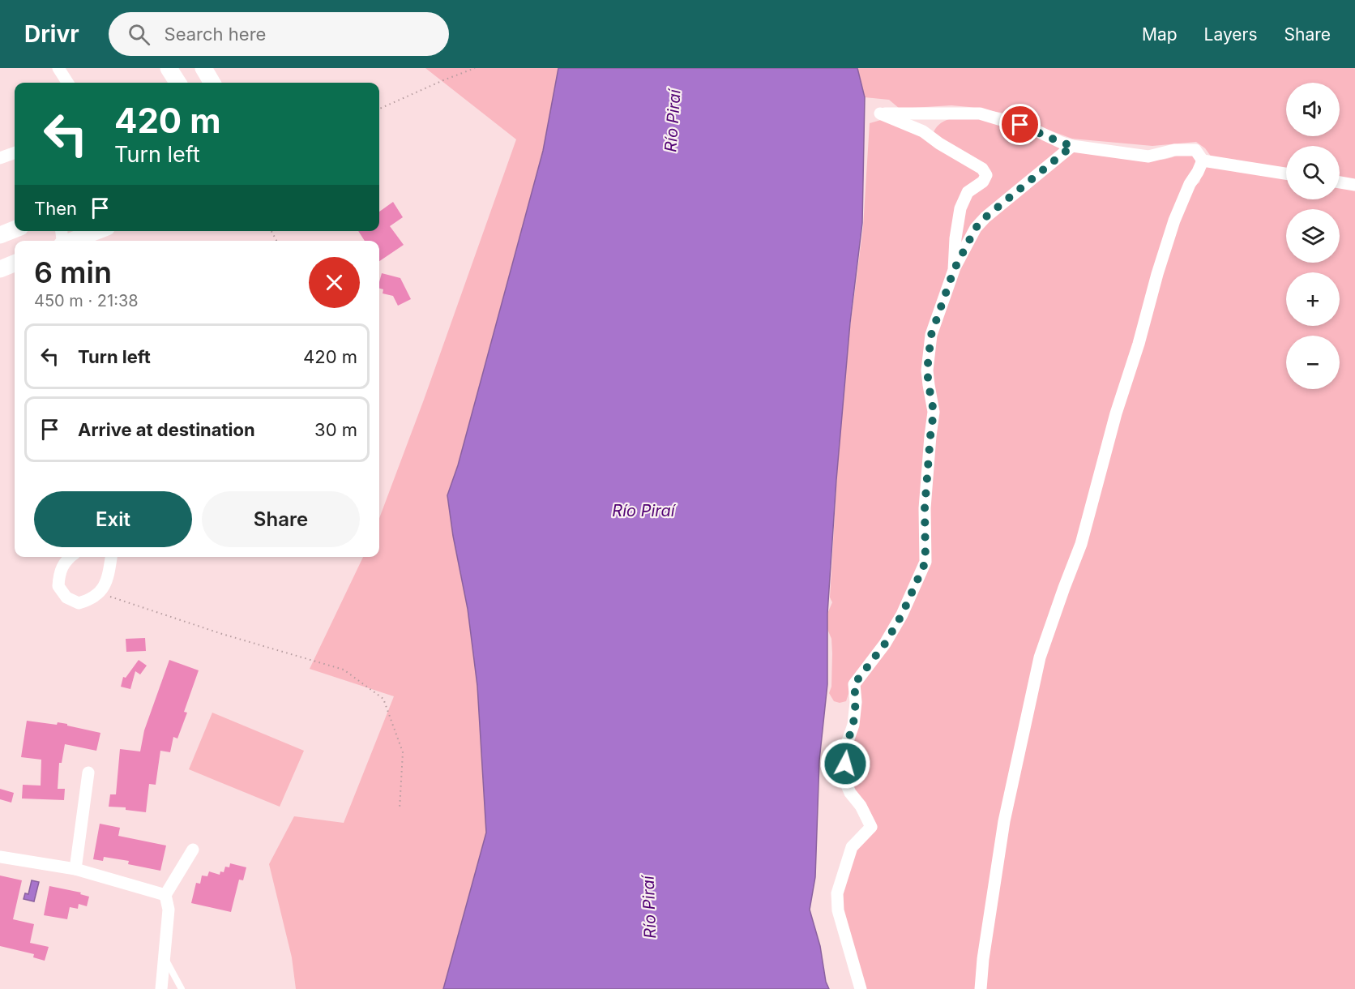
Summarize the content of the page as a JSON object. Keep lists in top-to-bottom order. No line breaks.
{"water":["Río Piraí"],"page":{"header":"Drivr","search":"Search here","nav":["Map","Layers","Share"],"map_buttons":["+","−"],"turn":["420 m","Turn left"],"then":"Then","heading":["6 min","450 m · 21:38"],"list":[{"name":"Turn left","value":"420 m"},{"name":"Arrive at destination","value":"30 m"}],"buttons":["Exit","Share"]}}
